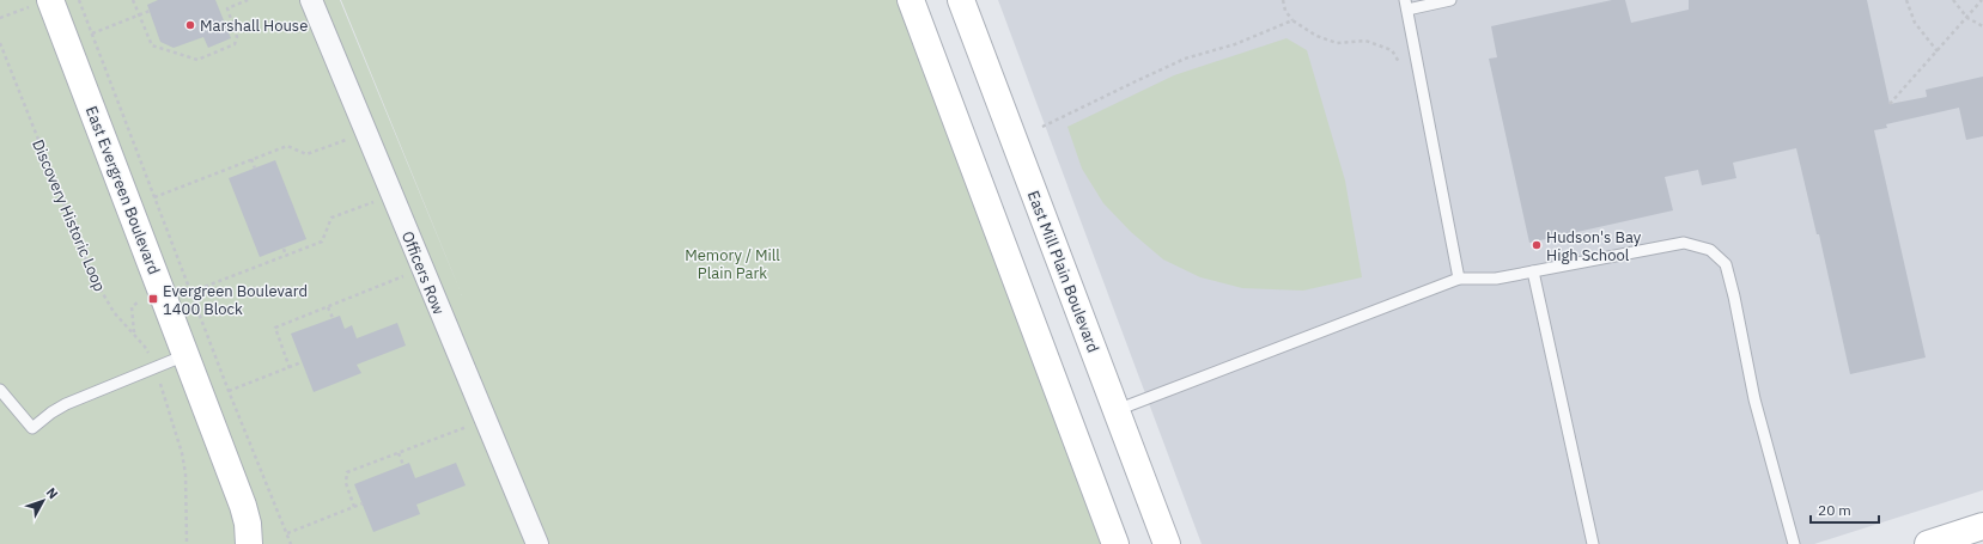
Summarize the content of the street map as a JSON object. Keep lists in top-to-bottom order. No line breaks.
{"streets":{"main road":["East Evergreen Boulevard","East Mill Plain Boulevard"],"street":["Officers Row"],"path":["Discovery Historic Loop"]},"parks":["Memory / Mill Plain Park"],"places":{"other":["Marshall House","Hudson's Bay High School"],"transit":["Evergreen Boulevard 1400 Block"]},"scale_bar":"20 m","north":"top right"}
